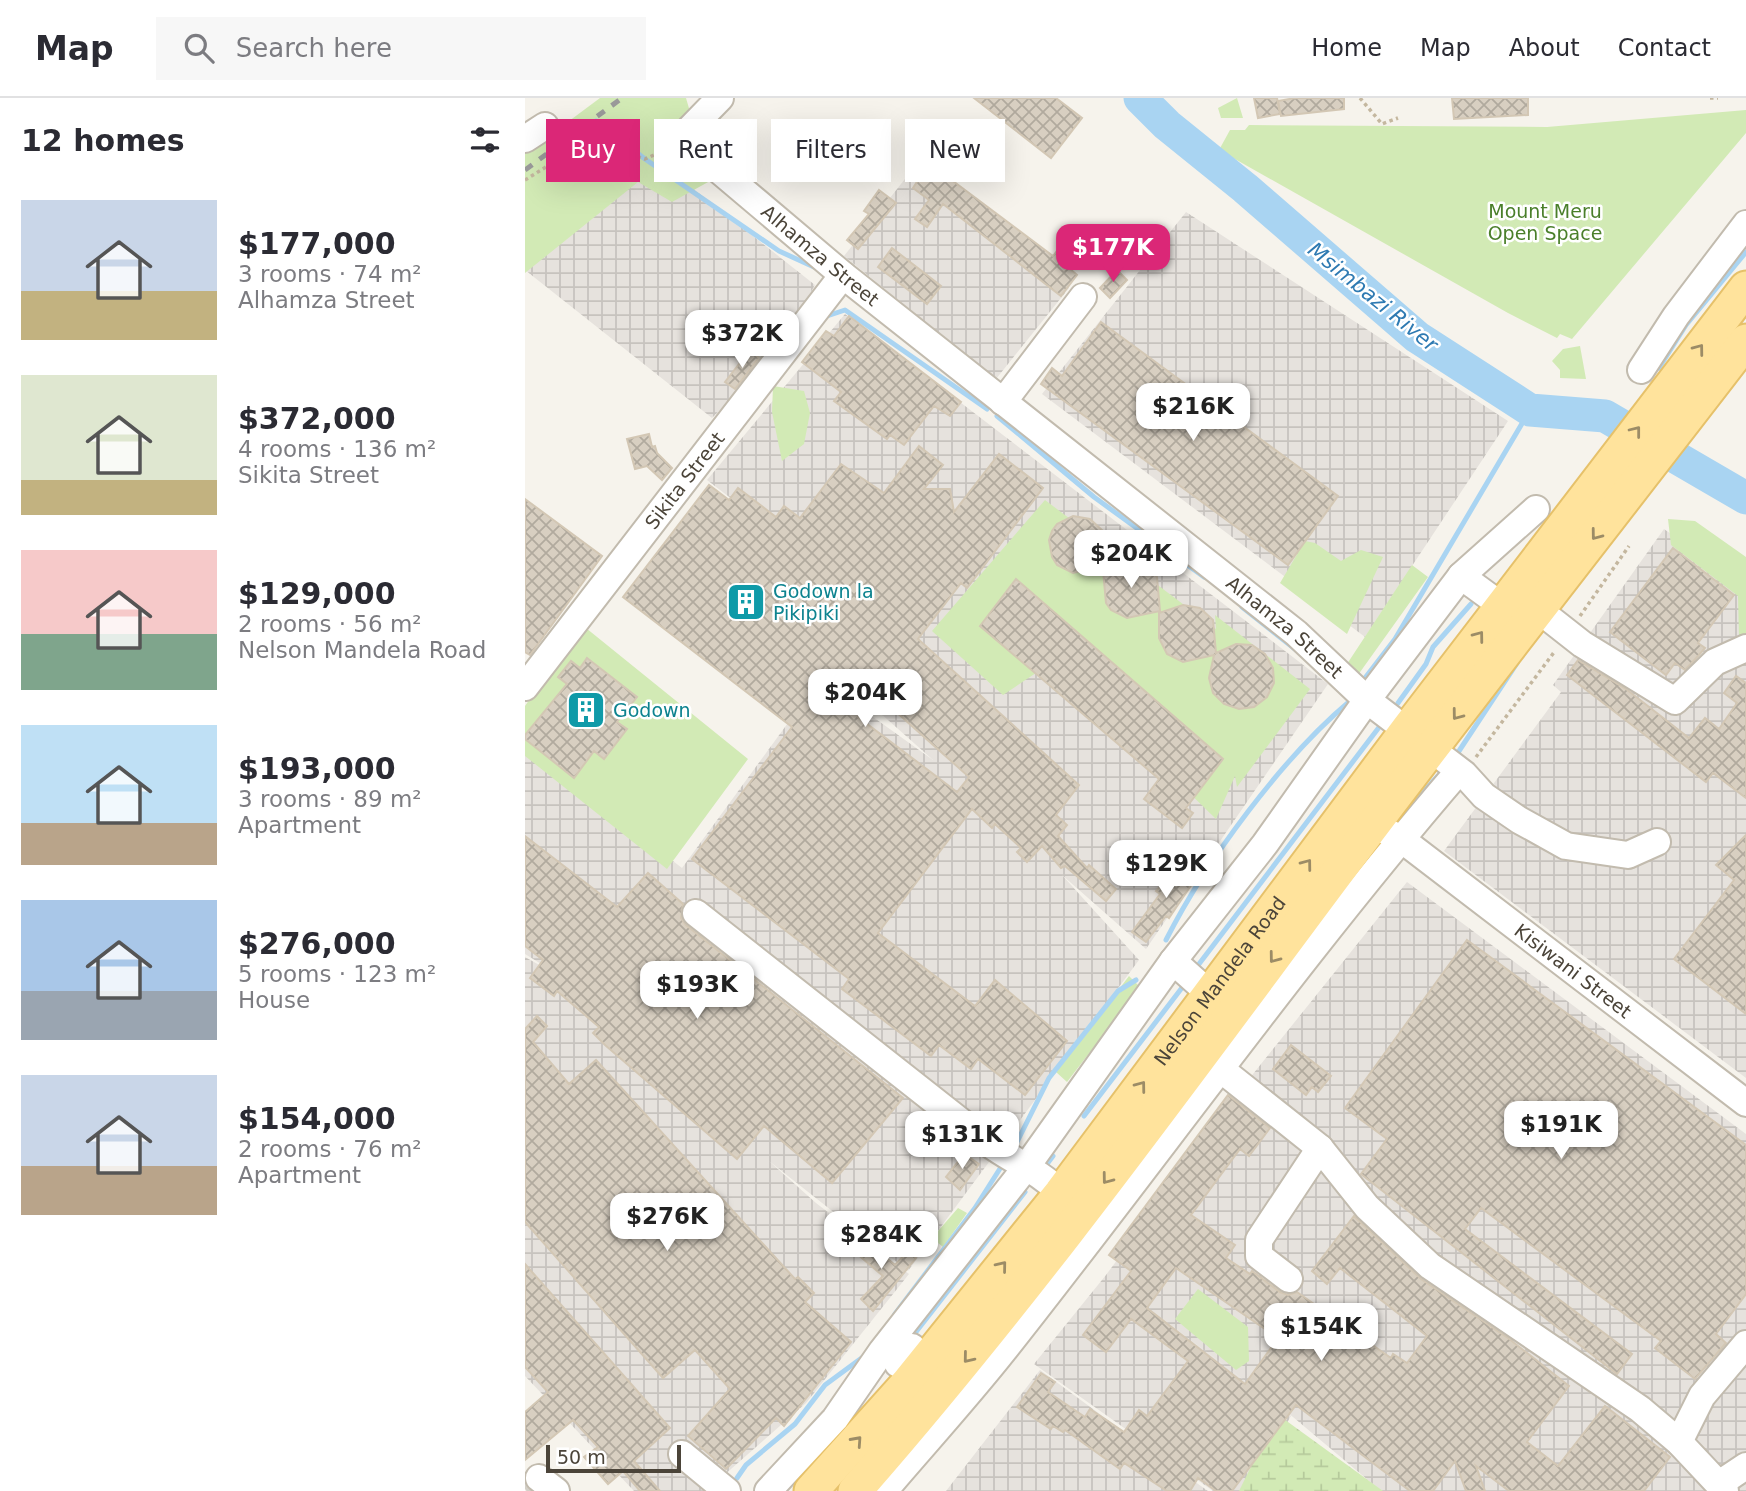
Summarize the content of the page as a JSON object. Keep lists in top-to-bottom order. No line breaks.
{"streets":{"main road":["Nelson Mandela Road"],"street":["Alhamza Street","Sikita Street","Kisiwani Street"]},"crossings":[["Alhamza Street","Sikita Street"],["Alhamza Street","Nelson Mandela Road"],["Kisiwani Street","Nelson Mandela Road"]],"water":["Msimbazi River"],"parks":["Mount Meru Open Space"],"places":{"building":["Godown la Pikipiki","Godown"]},"scale_bar":"50 m","page":{"header":"Map","search":"Search here","nav":["Home","Map","About","Contact"],"heading":"12 homes","chip":["Buy","Rent","Filters","New"],"list":[{"name":"$177,000","note":"3 rooms · 74 m² · Alhamza Street"},{"name":"$372,000","note":"4 rooms · 136 m² · Sikita Street"},{"name":"$129,000","note":"2 rooms · 56 m² · Nelson Mandela Road"},{"name":"$193,000","note":"3 rooms · 89 m² · Apartment"},{"name":"$276,000","note":"5 rooms · 123 m² · House"},{"name":"$154,000","note":"2 rooms · 76 m² · Apartment"}],"price":["$177K","$372K","$216K","$204K","$204K","$129K","$193K","$191K","$131K","$276K","$284K","$154K"],"scale":"50 m"}}
